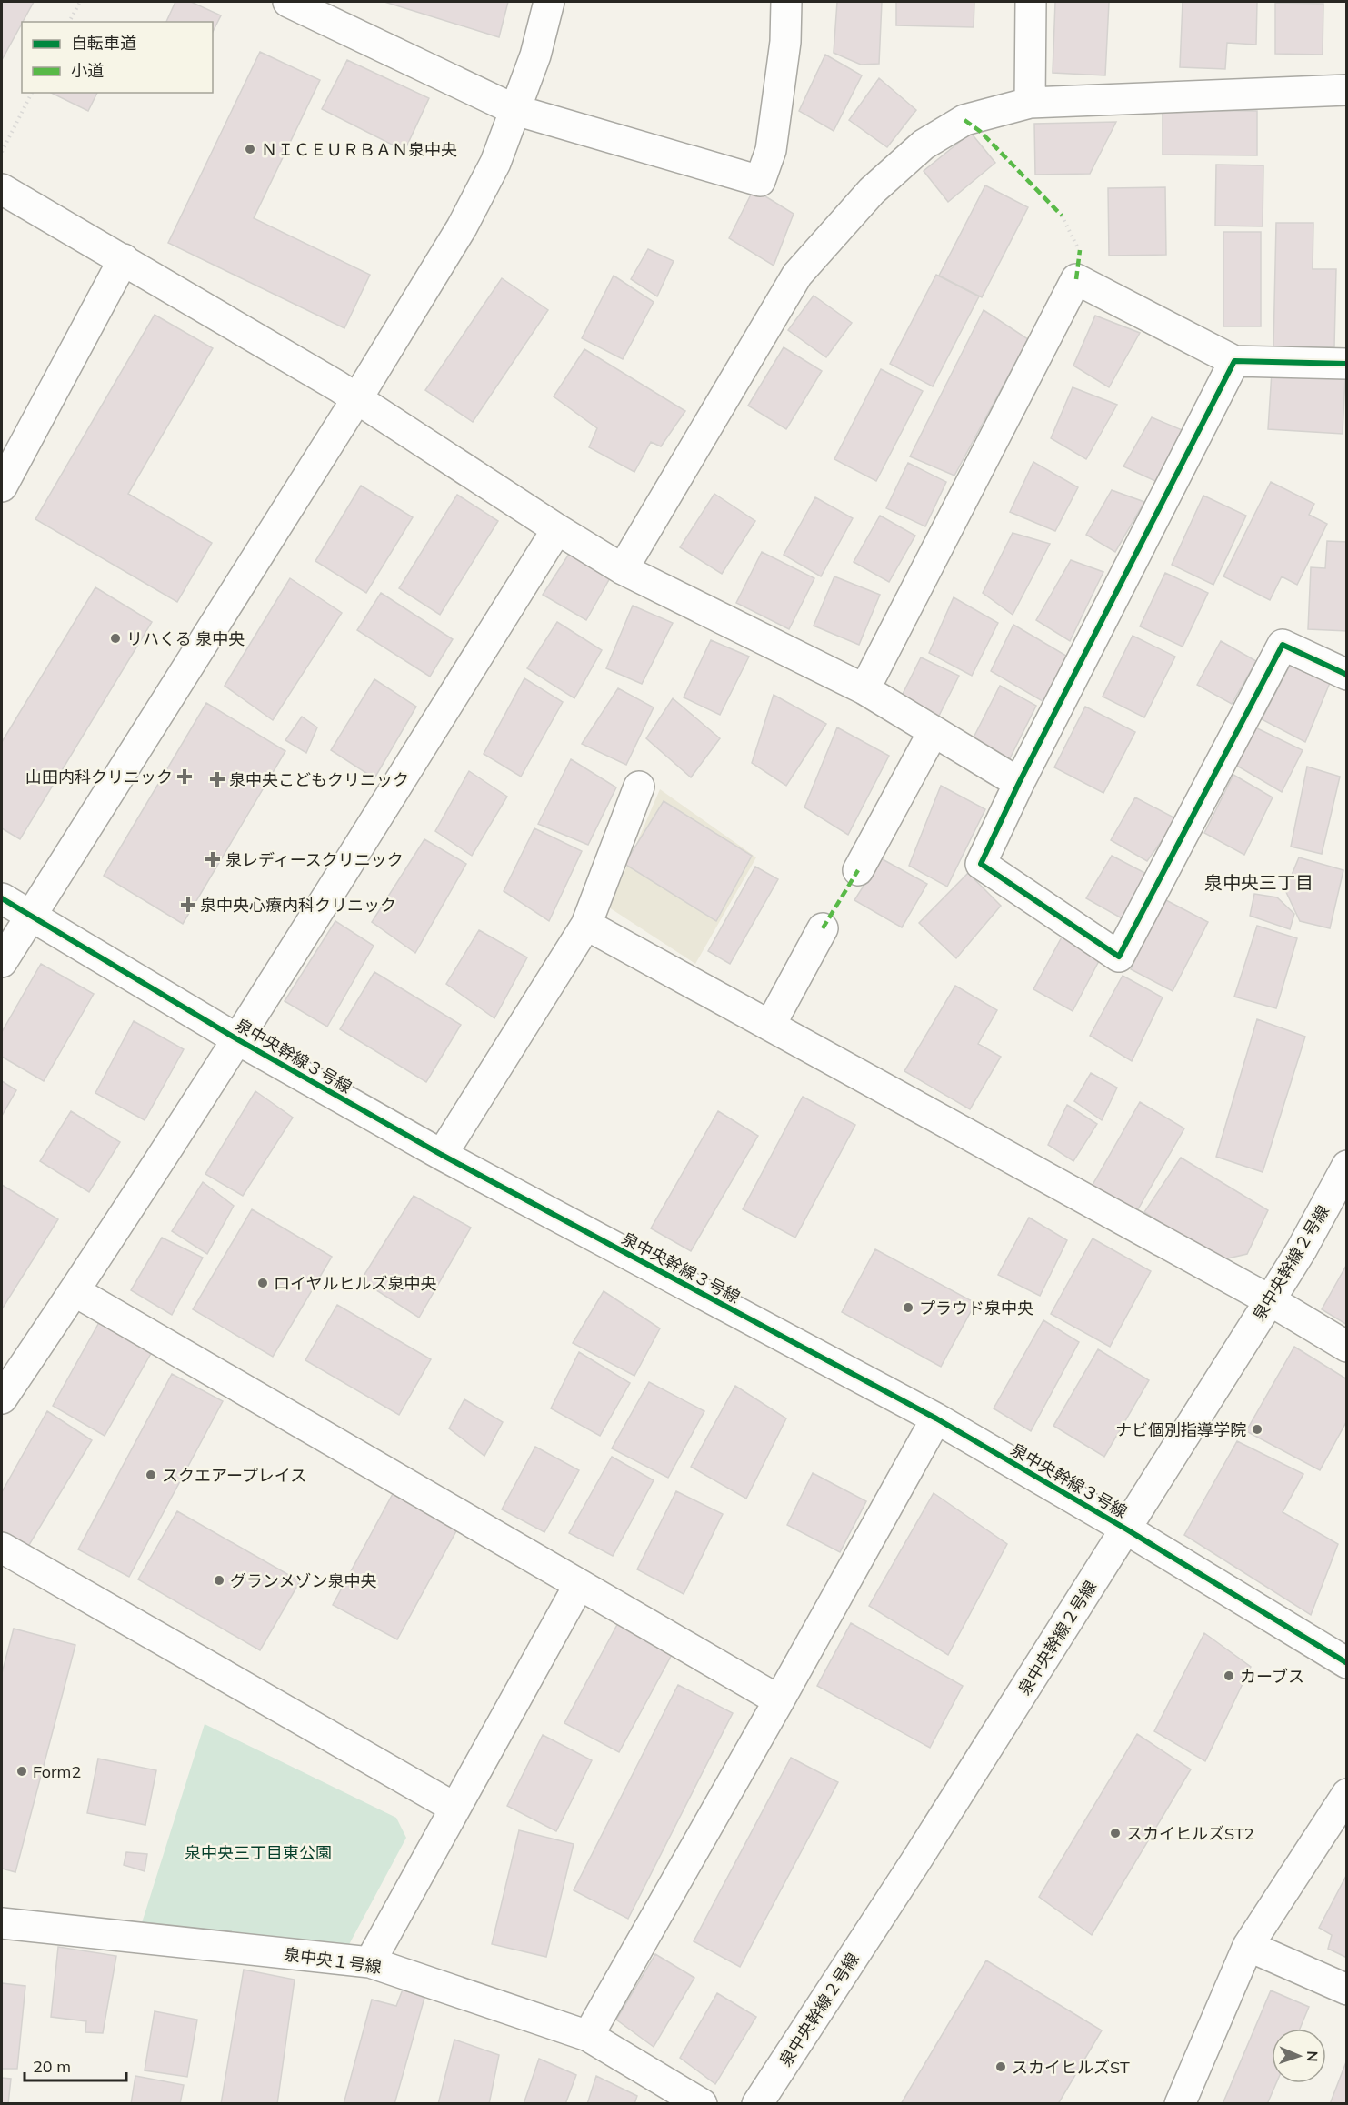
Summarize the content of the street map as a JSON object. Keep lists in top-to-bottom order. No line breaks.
{"streets":{"street":["泉中央幹線３号線","泉中央幹線２号線","泉中央１号線"]},"crossings":[["泉中央幹線３号線","泉中央幹線２号線"]],"districts":["泉中央三丁目"],"parks":["泉中央三丁目東公園"],"places":{"other":["ＮＩＣＥＵＲＢＡＮ泉中央","リハくる 泉中央","ロイヤルヒルズ泉中央","プラウド泉中央","ナビ個別指導学院","スクエアープレイス","グランメゾン泉中央","カーブス","Form2","スカイヒルズST2","スカイヒルズST"],"health":["山田内科クリニック","泉中央こどもクリニック","泉レディースクリニック","泉中央心療内科クリニック"]},"legend":["自転車道","小道"],"scale_bar":"20 m","north":"right"}
